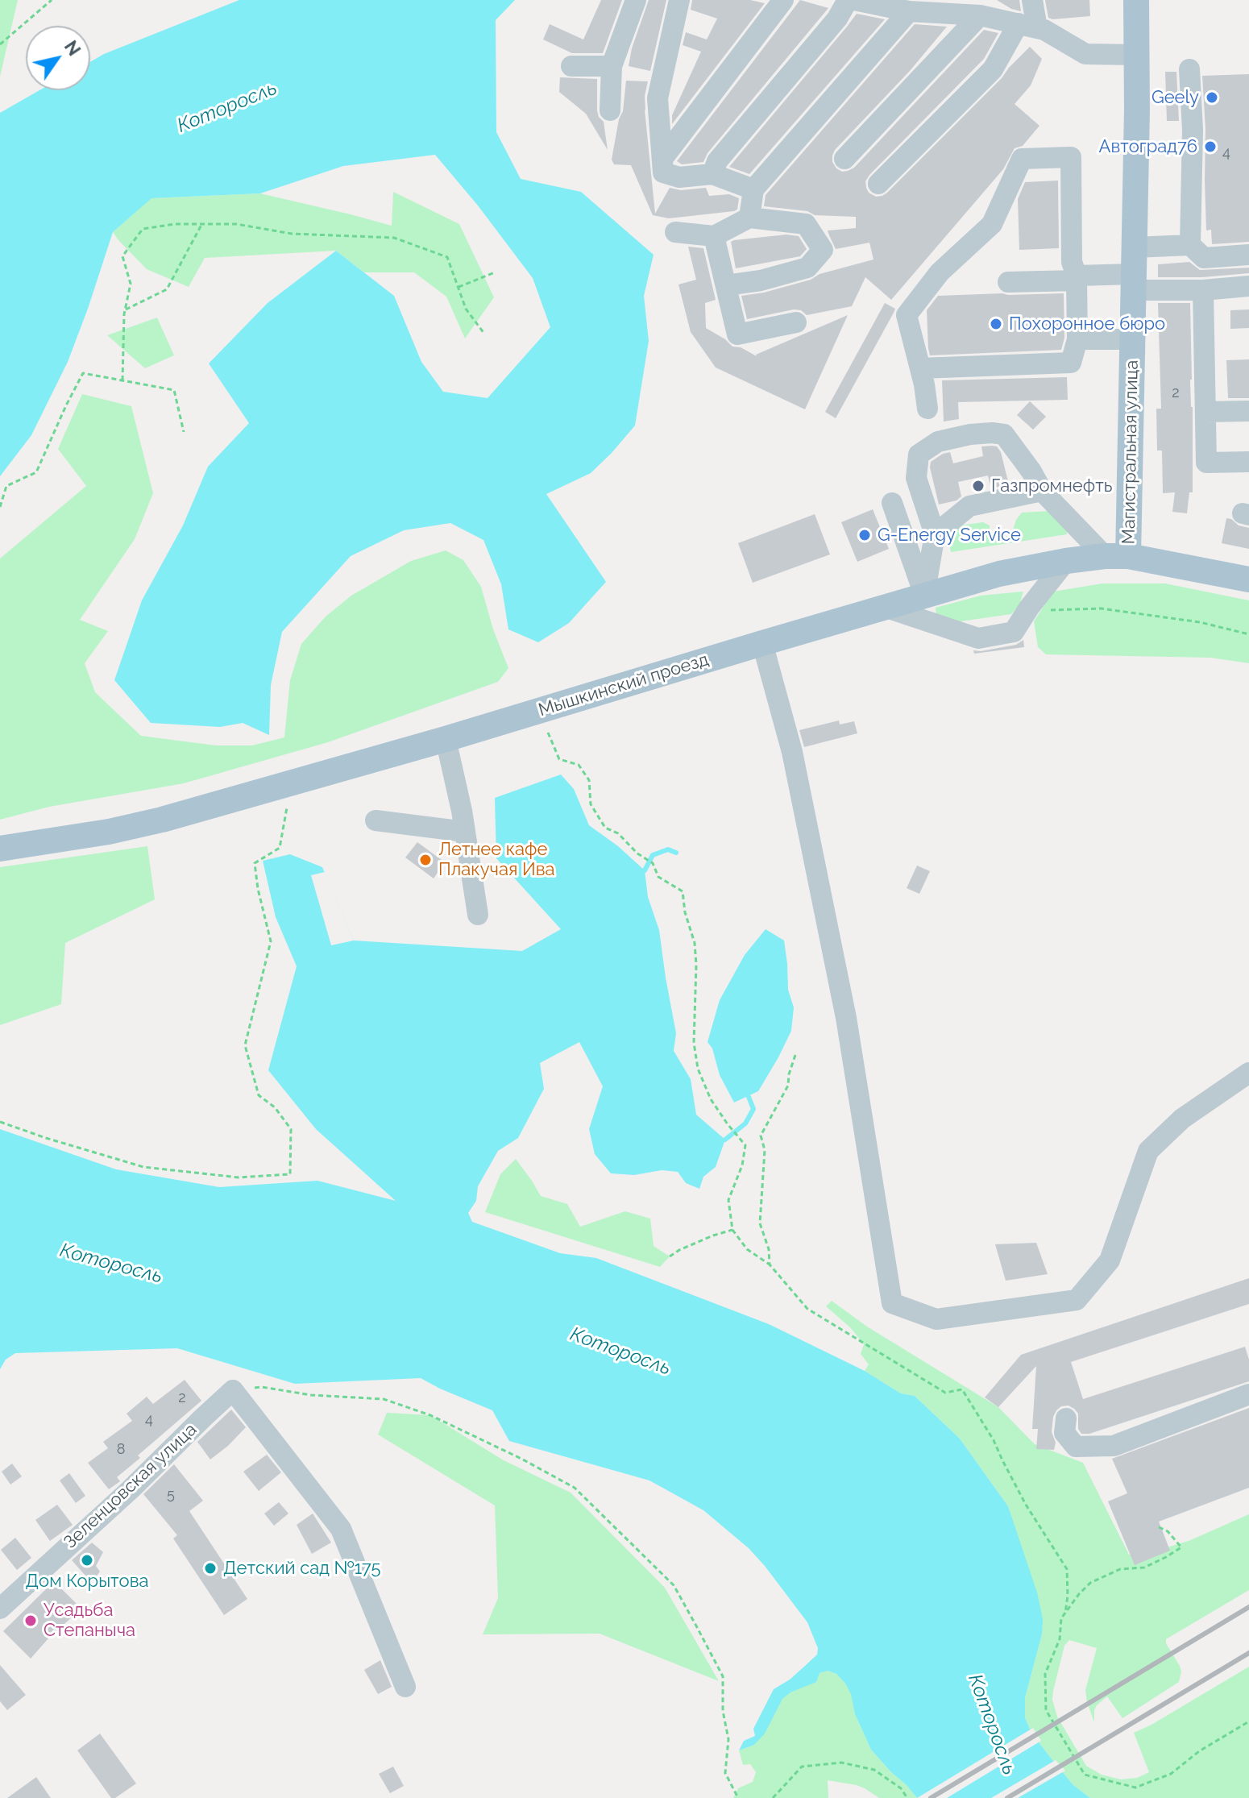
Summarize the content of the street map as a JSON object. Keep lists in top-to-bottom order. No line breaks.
{"streets":{"main road":["Магистральная улица","Мышкинский проезд"],"street":["Зеленцовская улица"]},"crossings":[["Магистральная улица","Мышкинский проезд"]],"water":["Которосль"],"places":["Geely","Автоград76","Похоронное бюро","Газпромнефть","G-Energy Service","Летнее кафе Плакучая Ива","Дом Корытова","Детский сад №175","Усадьба Степаныча"],"house_numbers":["4","2","2","4","8","5"],"north":"top right"}
